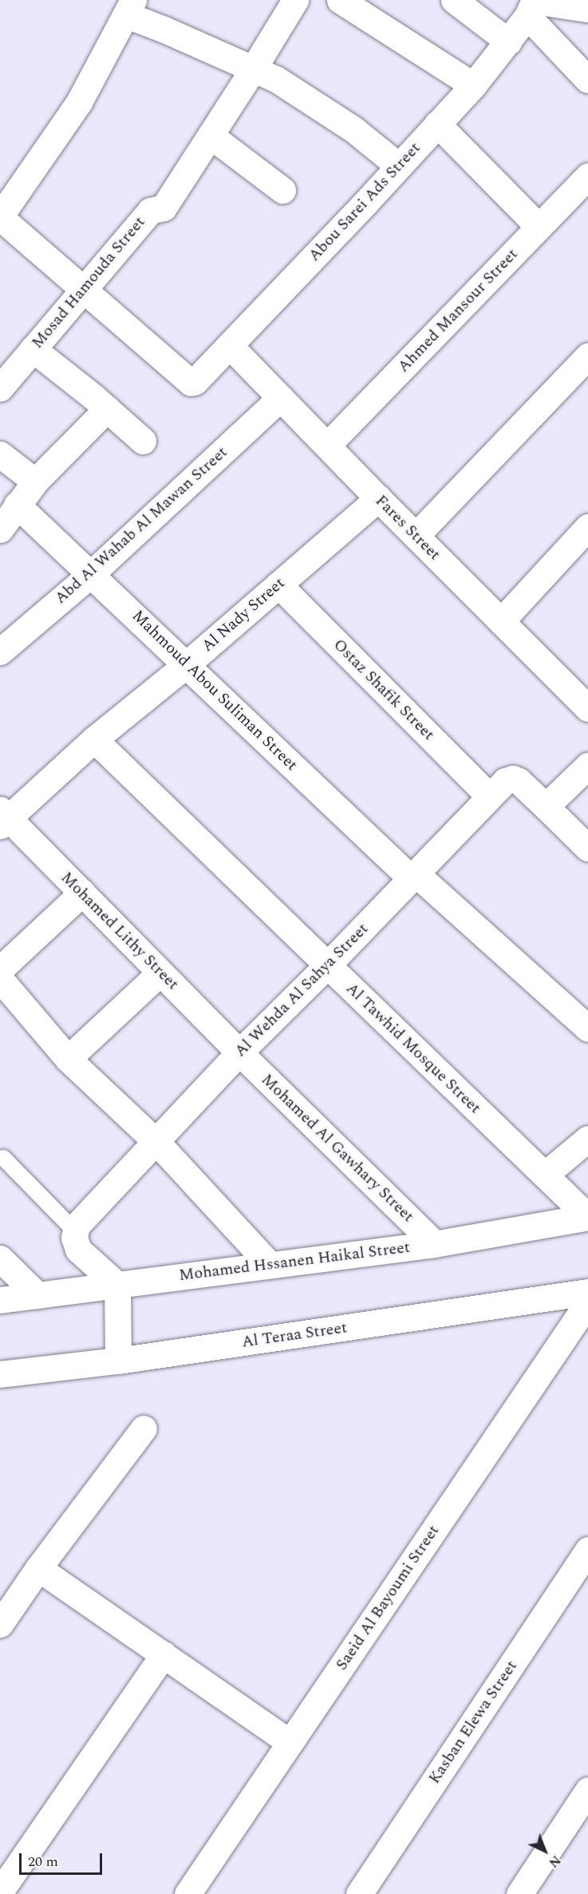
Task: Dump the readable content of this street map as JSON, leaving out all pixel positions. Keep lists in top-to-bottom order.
{
  "streets": {
    "street": [
      "Abou Sarei Ads Street",
      "Mosad Hamouda Street",
      "Ahmed Mansour Street",
      "Abd Al Wahab Al Mawan Street",
      "Fares Street",
      "Al Nady Street",
      "Ostaz Shafik Street",
      "Mahmoud Abou Suliman Street",
      "Mohamed Lithy Street",
      "Al Wehda Al Sahya Street",
      "Al Tawhid Mosque Street",
      "Mohamed Al Gawhary Street",
      "Mohamed Hssanen Haikal Street",
      "Al Teraa Street",
      "Saeid Al Bayoumi Street",
      "Kasban Elewa Street"
    ]
  },
  "crossings": [
    ["Abou Sarei Ads Street", "Mosad Hamouda Street"],
    ["Abou Sarei Ads Street", "Fares Street"],
    ["Ahmed Mansour Street", "Fares Street"],
    ["Abd Al Wahab Al Mawan Street", "Fares Street"],
    ["Abd Al Wahab Al Mawan Street", "Mahmoud Abou Suliman Street"],
    ["Fares Street", "Al Nady Street"],
    ["Al Nady Street", "Ostaz Shafik Street"],
    ["Al Nady Street", "Mahmoud Abou Suliman Street"],
    ["Al Nady Street", "Mohamed Lithy Street"],
    ["Al Nady Street", "Al Tawhid Mosque Street"],
    ["Ostaz Shafik Street", "Al Wehda Al Sahya Street"],
    ["Mahmoud Abou Suliman Street", "Al Wehda Al Sahya Street"],
    ["Mohamed Lithy Street", "Al Wehda Al Sahya Street"],
    ["Mohamed Lithy Street", "Mohamed Al Gawhary Street"],
    ["Al Wehda Al Sahya Street", "Al Tawhid Mosque Street"],
    ["Al Wehda Al Sahya Street", "Mohamed Al Gawhary Street"],
    ["Al Tawhid Mosque Street", "Mohamed Hssanen Haikal Street"],
    ["Mohamed Al Gawhary Street", "Mohamed Hssanen Haikal Street"]
  ],
  "scale_bar": "20 m",
  "north": "bottom right"
}
